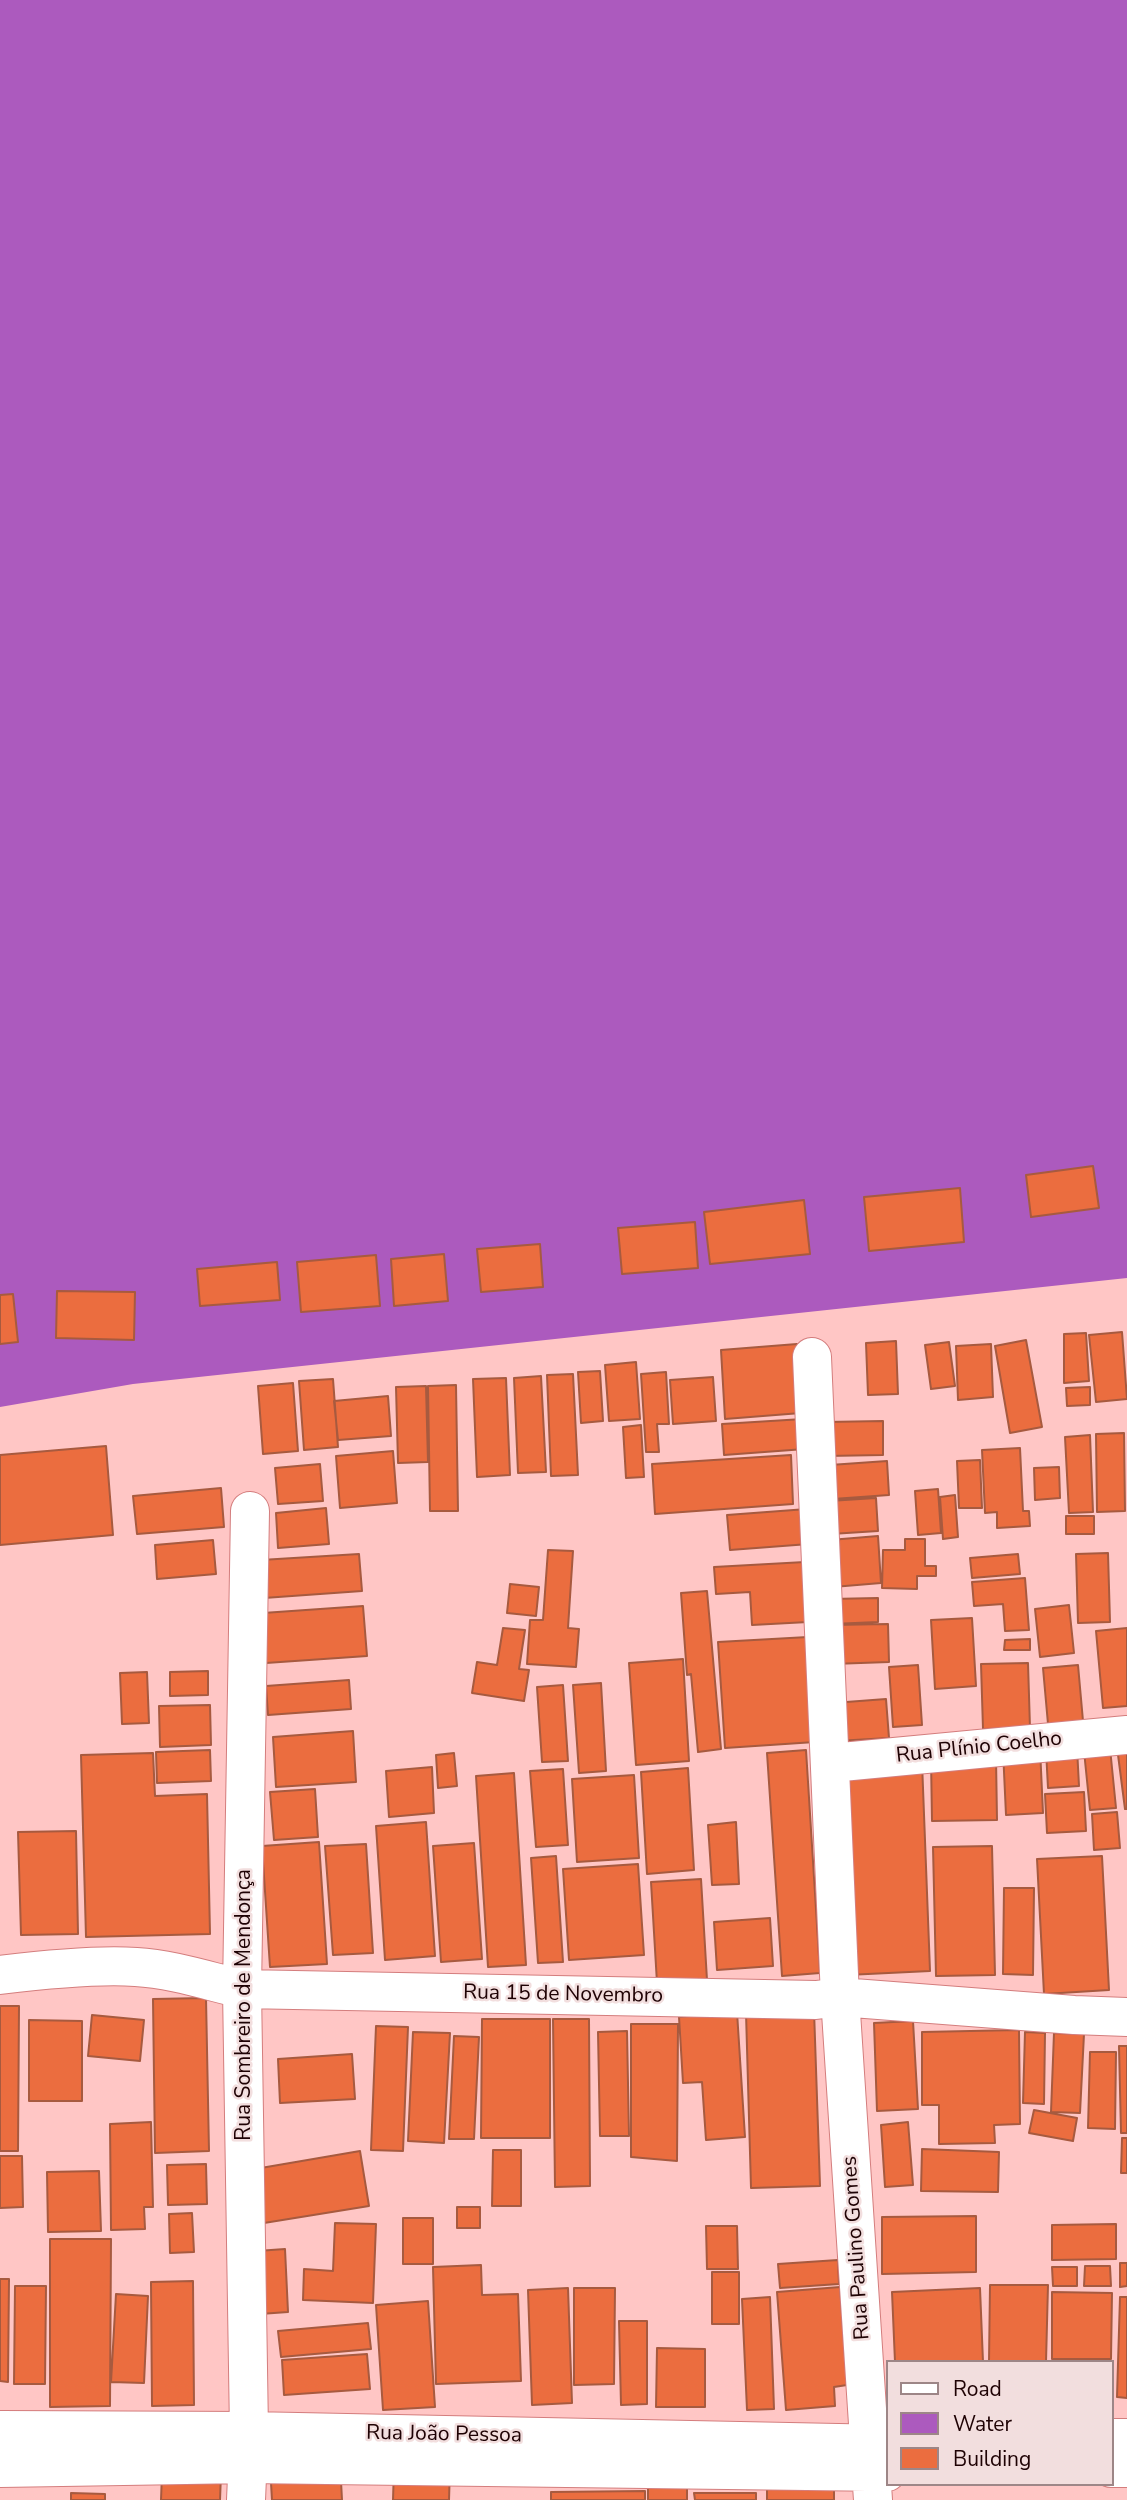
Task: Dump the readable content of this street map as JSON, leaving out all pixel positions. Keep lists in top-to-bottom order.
{
  "streets": {
    "street": [
      "Rua Plínio Coelho",
      "Rua 15 de Novembro",
      "Rua Sombreiro de Mendonça",
      "Rua Paulino Gomes",
      "Rua João Pessoa"
    ]
  },
  "crossings": [
    ["Rua Plínio Coelho", "Rua Paulino Gomes"],
    ["Rua 15 de Novembro", "Rua Sombreiro de Mendonça"],
    ["Rua 15 de Novembro", "Rua Paulino Gomes"],
    ["Rua Sombreiro de Mendonça", "Rua João Pessoa"],
    ["Rua Paulino Gomes", "Rua João Pessoa"]
  ],
  "legend": ["Road", "Water", "Building"]
}
